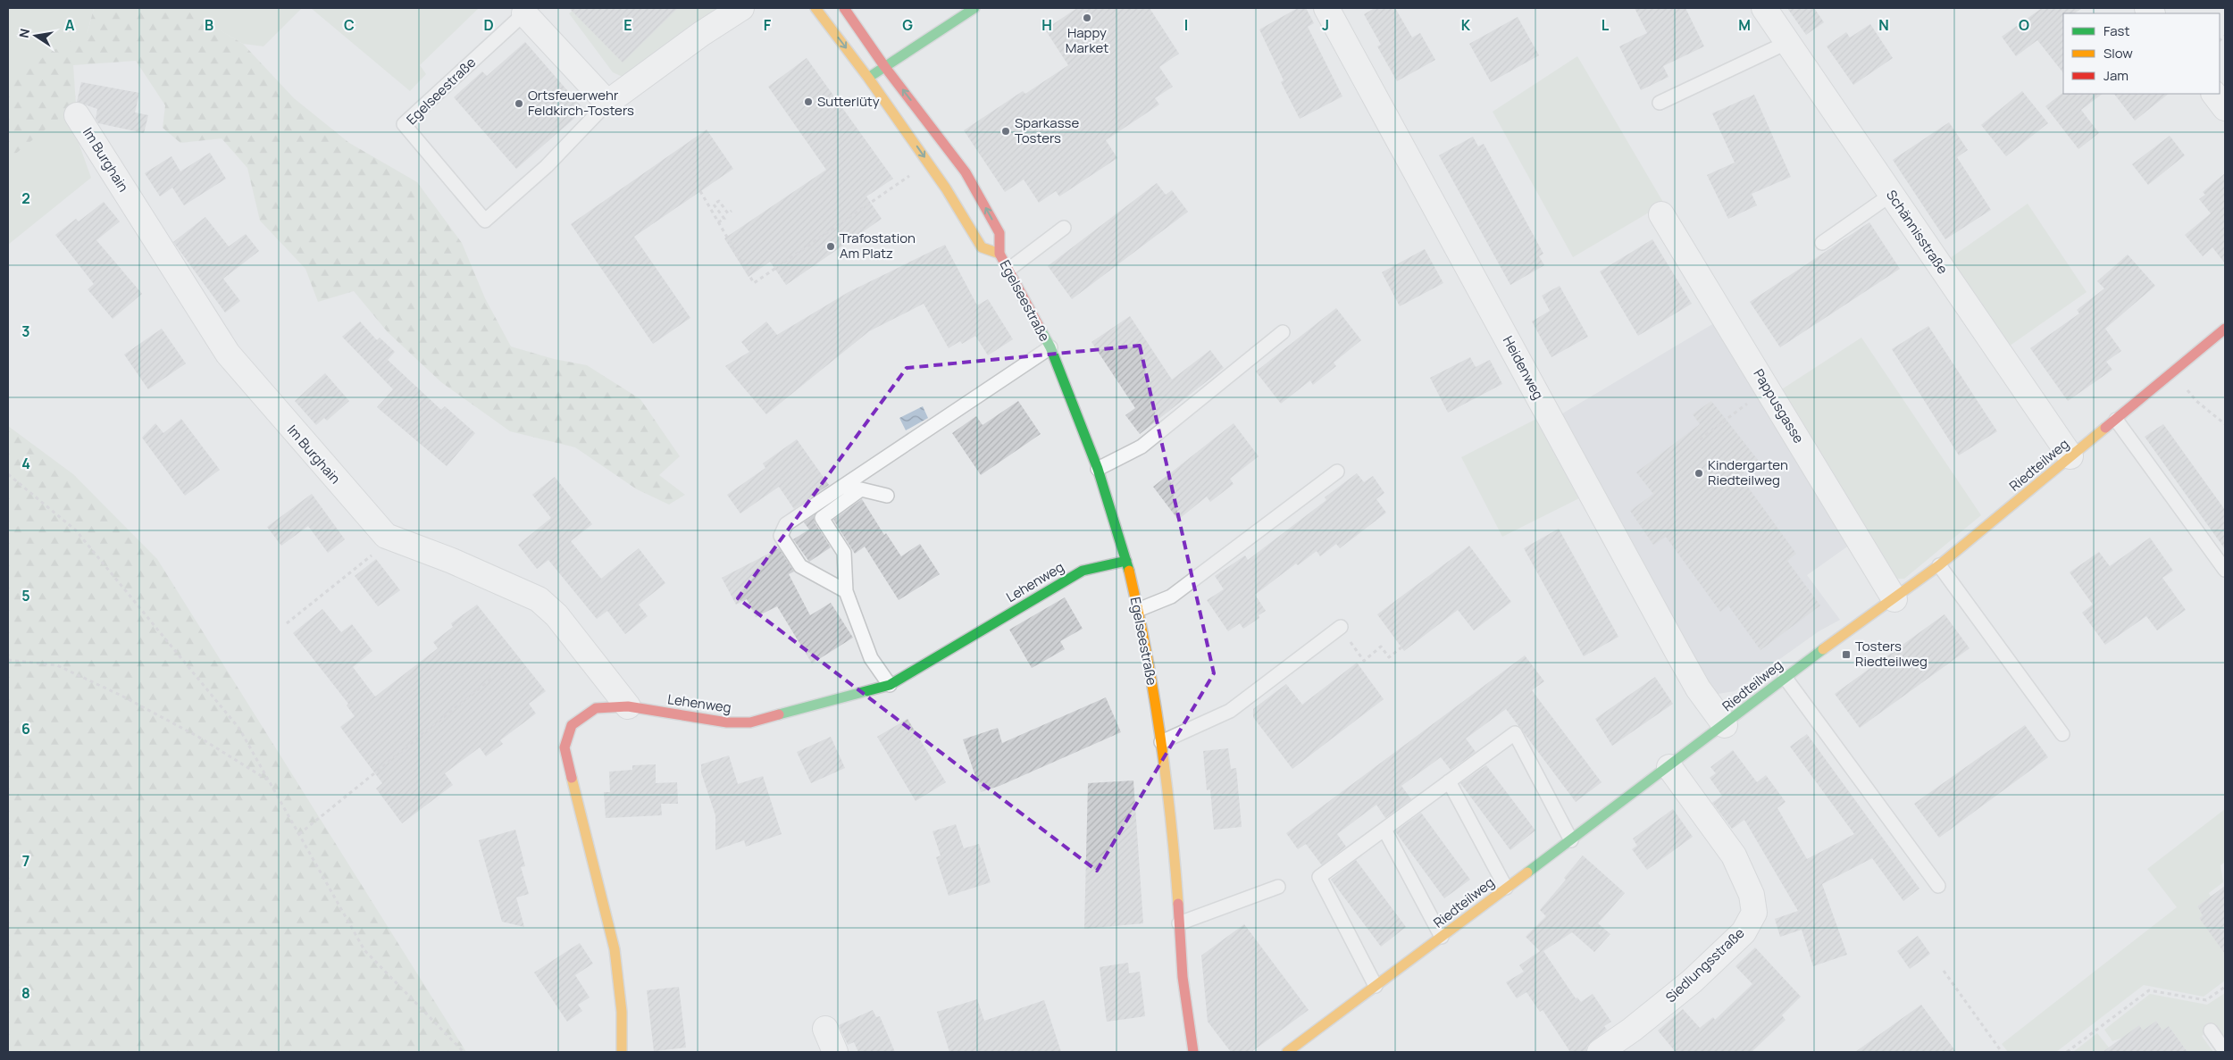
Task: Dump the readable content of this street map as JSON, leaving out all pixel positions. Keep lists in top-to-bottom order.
{
  "streets": {
    "street": [
      "Egelseestraße",
      "Im Burghain",
      "Schännisstraße",
      "Heidenweg",
      "Pappusgasse",
      "Riedteilweg",
      "Lehenweg",
      "Siedlungsstraße"
    ]
  },
  "crossings": [
    ["Egelseestraße", "Lehenweg"],
    ["Im Burghain", "Lehenweg"],
    ["Schännisstraße", "Riedteilweg"],
    ["Heidenweg", "Riedteilweg"],
    ["Pappusgasse", "Riedteilweg"],
    ["Riedteilweg", "Siedlungsstraße"]
  ],
  "places": {
    "other": [
      "Happy Market",
      "Sutterlüty",
      "Ortsfeuerwehr Feldkirch-Tosters",
      "Sparkasse Tosters",
      "Trafostation Am Platz",
      "Kindergarten Riedteilweg"
    ],
    "transit": ["Tosters Riedteilweg"]
  },
  "legend": ["Fast", "Slow", "Jam"],
  "north": "left",
  "grid": {
    "columns": [
      "A",
      "B",
      "C",
      "D",
      "E",
      "F",
      "G",
      "H",
      "I",
      "J",
      "K",
      "L",
      "M",
      "N",
      "O"
    ],
    "rows": [
      "2",
      "3",
      "4",
      "5",
      "6",
      "7",
      "8"
    ]
  }
}
